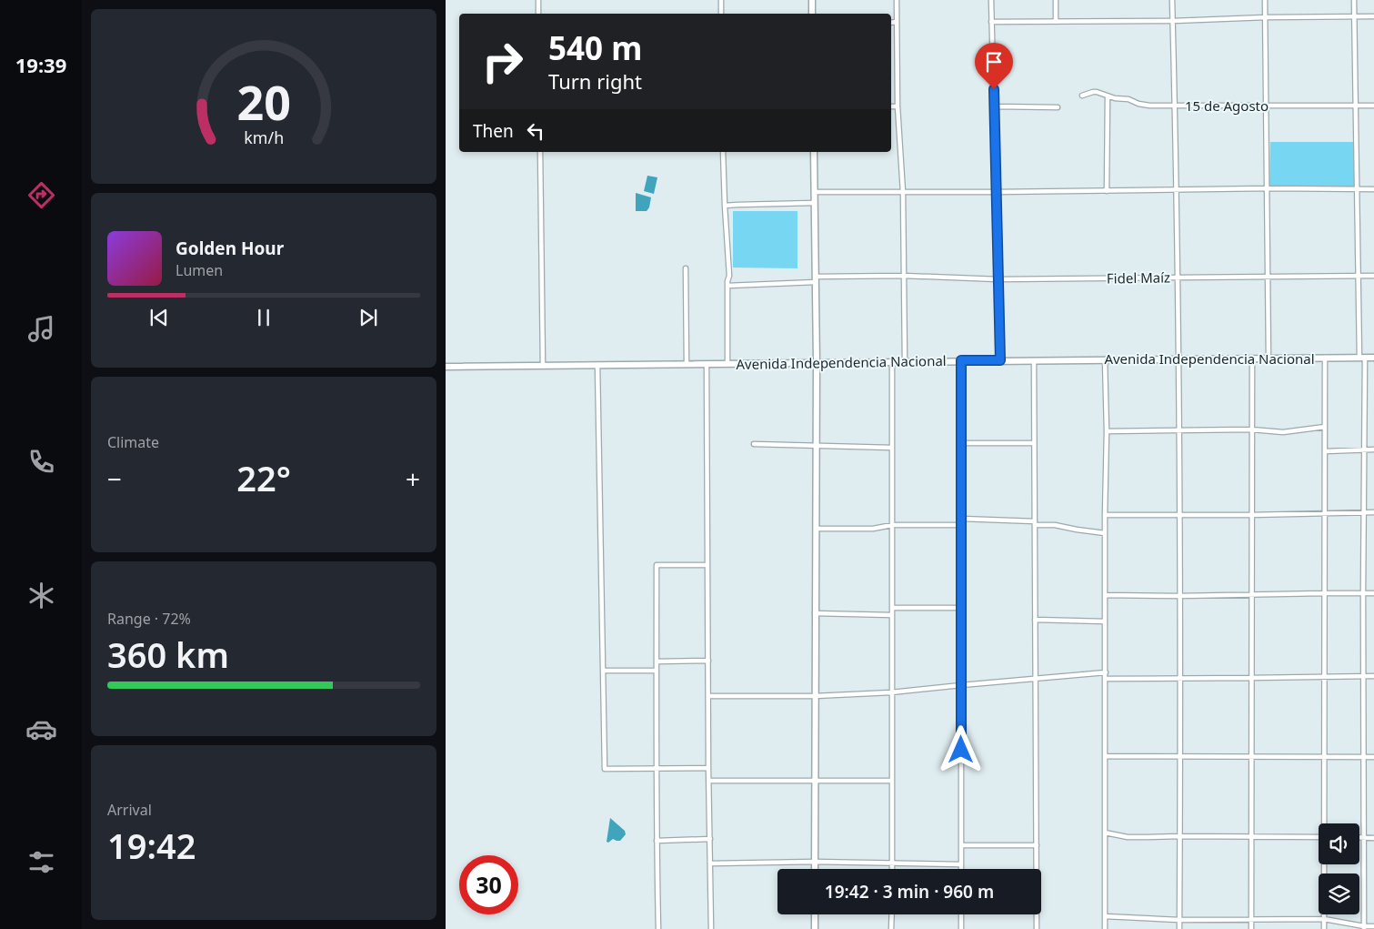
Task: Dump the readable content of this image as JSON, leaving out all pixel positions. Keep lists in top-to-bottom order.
{
  "streets": {
    "main road": ["Avenida Independencia Nacional"],
    "street": ["15 de Agosto", "Fidel Maíz"]
  },
  "page": {
    "tabs": "19:39",
    "turn": ["540 m", "Turn right"],
    "then": "Then",
    "song": ["Golden Hour", "Lumen"],
    "tile": [
      "Climate",
      ["Range · 72%", "360 km"],
      ["Arrival", "19:42"]
    ],
    "heat": ["−", "22°", "+"],
    "limit": "30",
    "trip": "19:42 · 3 min · 960 m",
    "gauge": ["20", "km/h"]
  }
}
